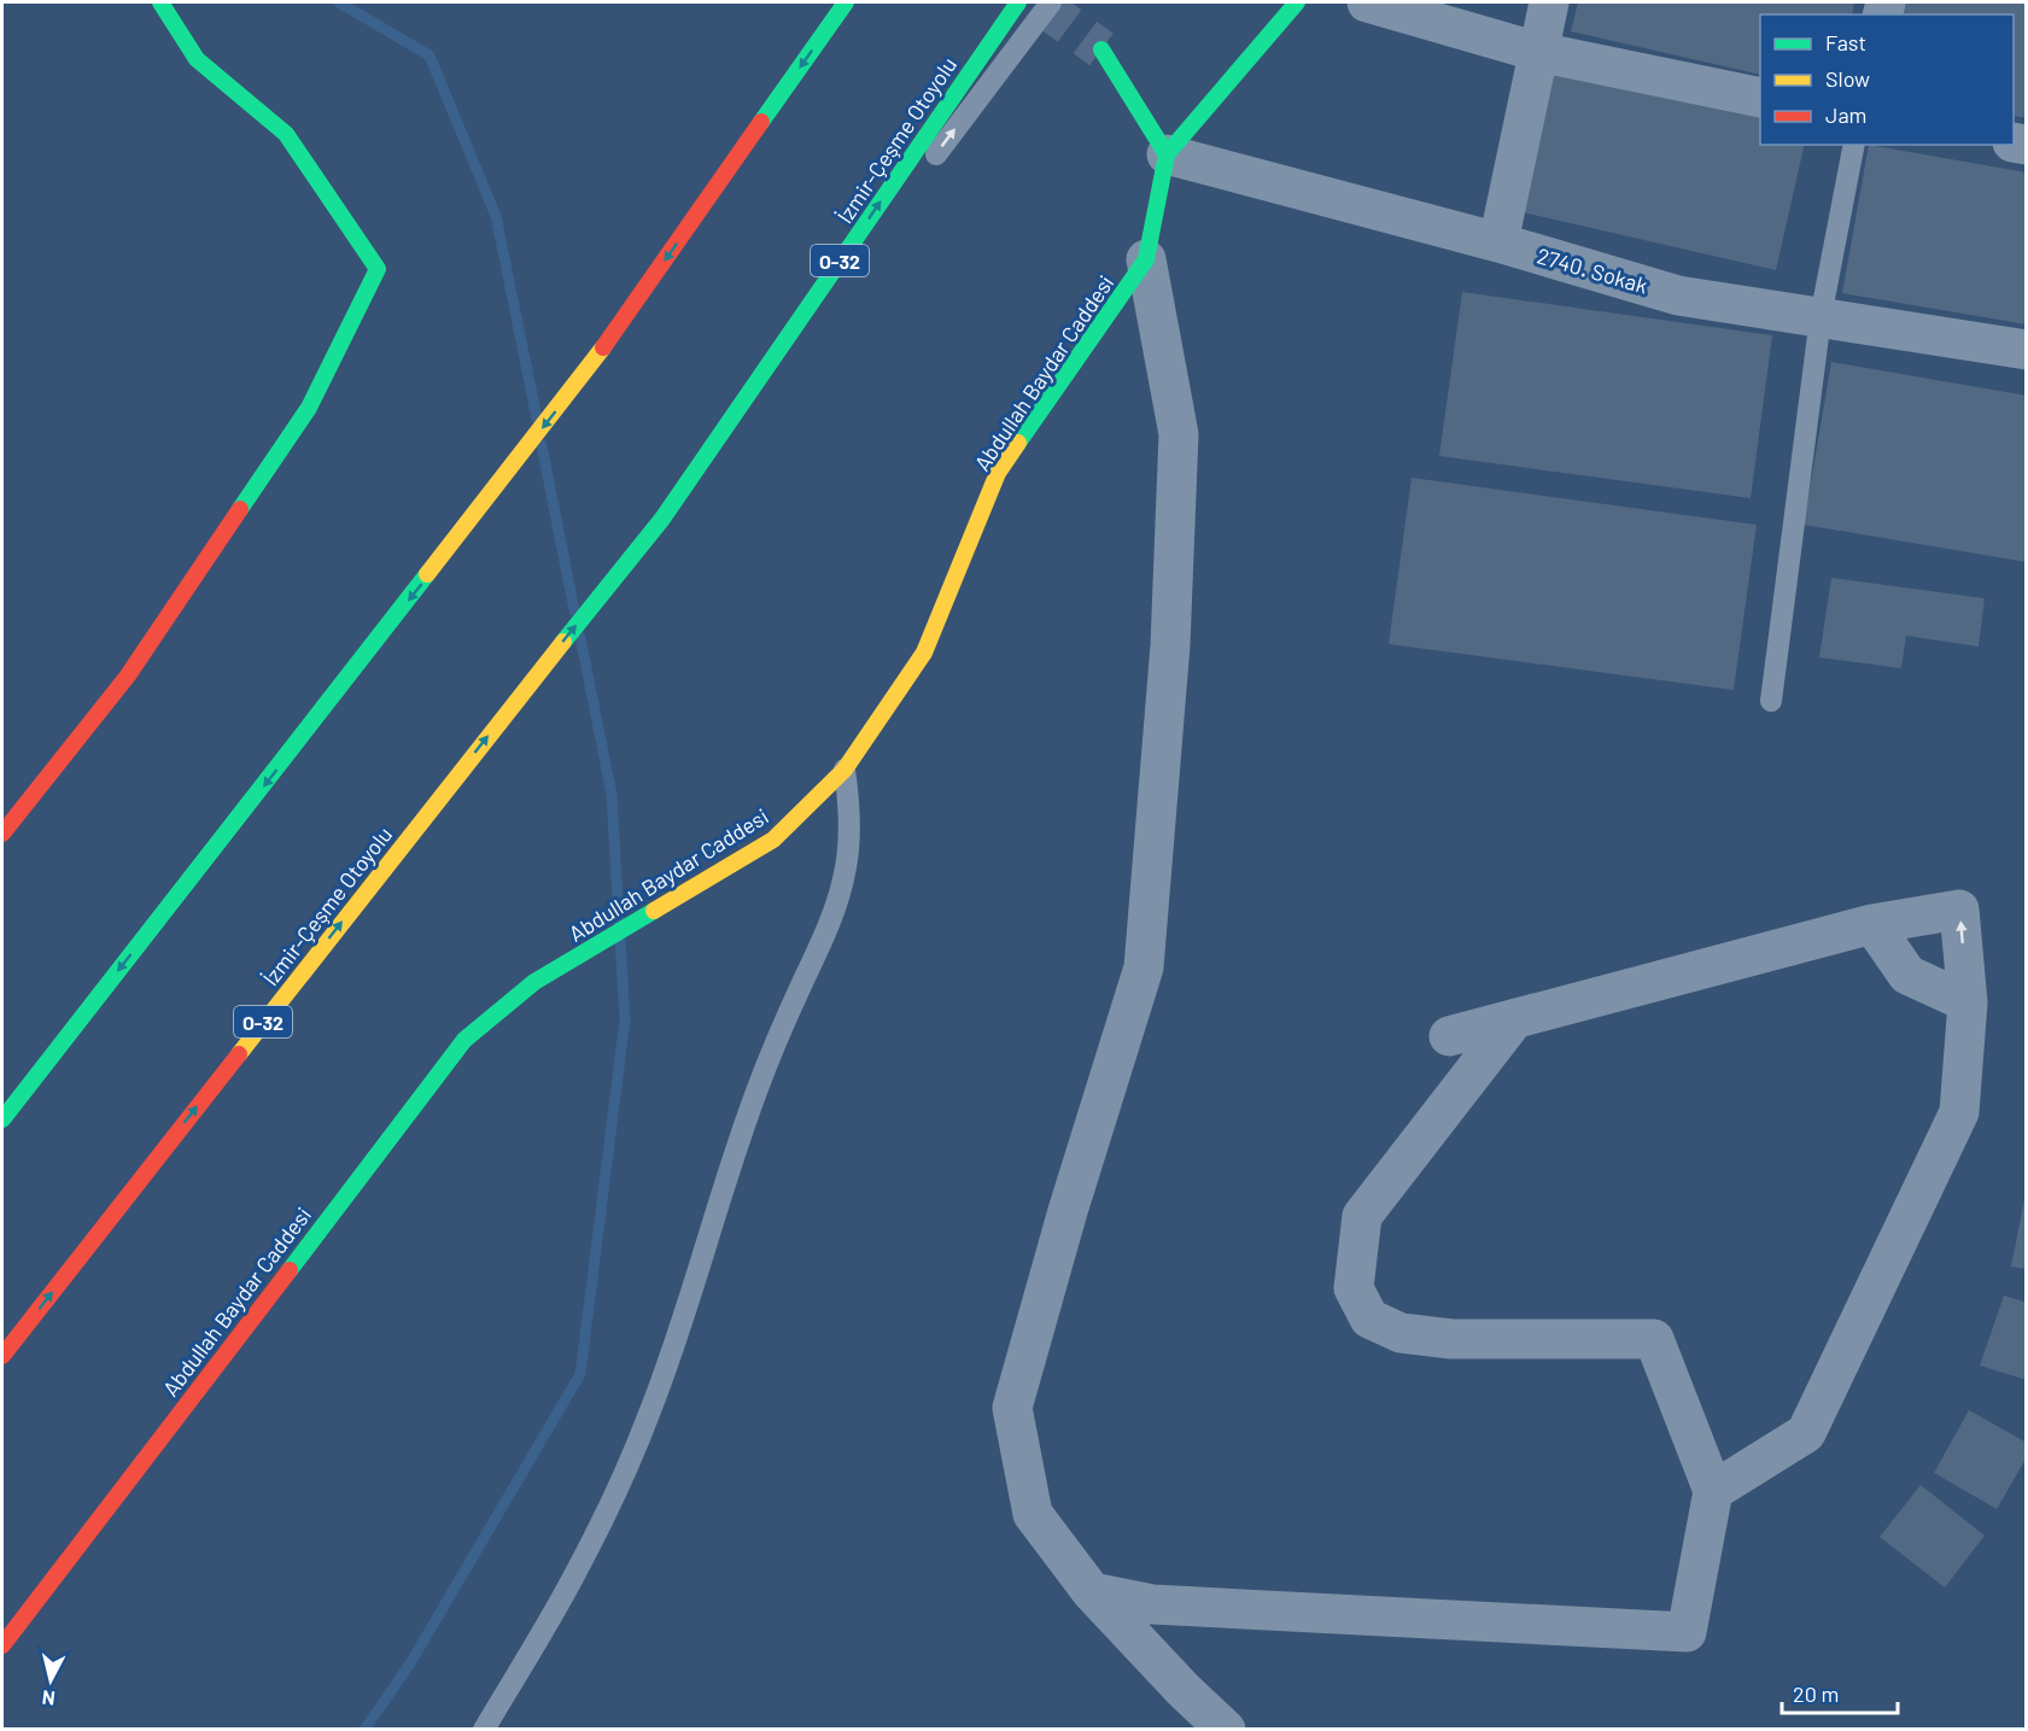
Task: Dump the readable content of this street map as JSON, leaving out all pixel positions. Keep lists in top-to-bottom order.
{
  "streets": {
    "main road": ["İzmir-Çeşme Otoyolu", "O-32", "Abdullah Baydar Caddesi"],
    "street": ["2740. Sokak"]
  },
  "crossings": [
    ["2740. Sokak", "Abdullah Baydar Caddesi"]
  ],
  "legend": ["Fast", "Slow", "Jam"],
  "scale_bar": "20 m",
  "north": "bottom"
}
